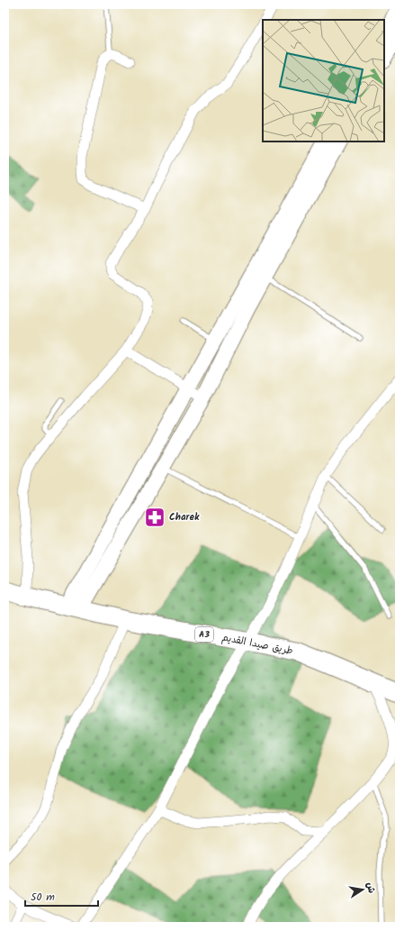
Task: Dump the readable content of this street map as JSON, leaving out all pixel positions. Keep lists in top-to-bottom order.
{
  "streets": {
    "highway": ["A3", "طريق صيدا القديم"]
  },
  "places": {
    "pharmacy": ["Charek"]
  },
  "scale_bar": "50 m",
  "north": "right"
}
